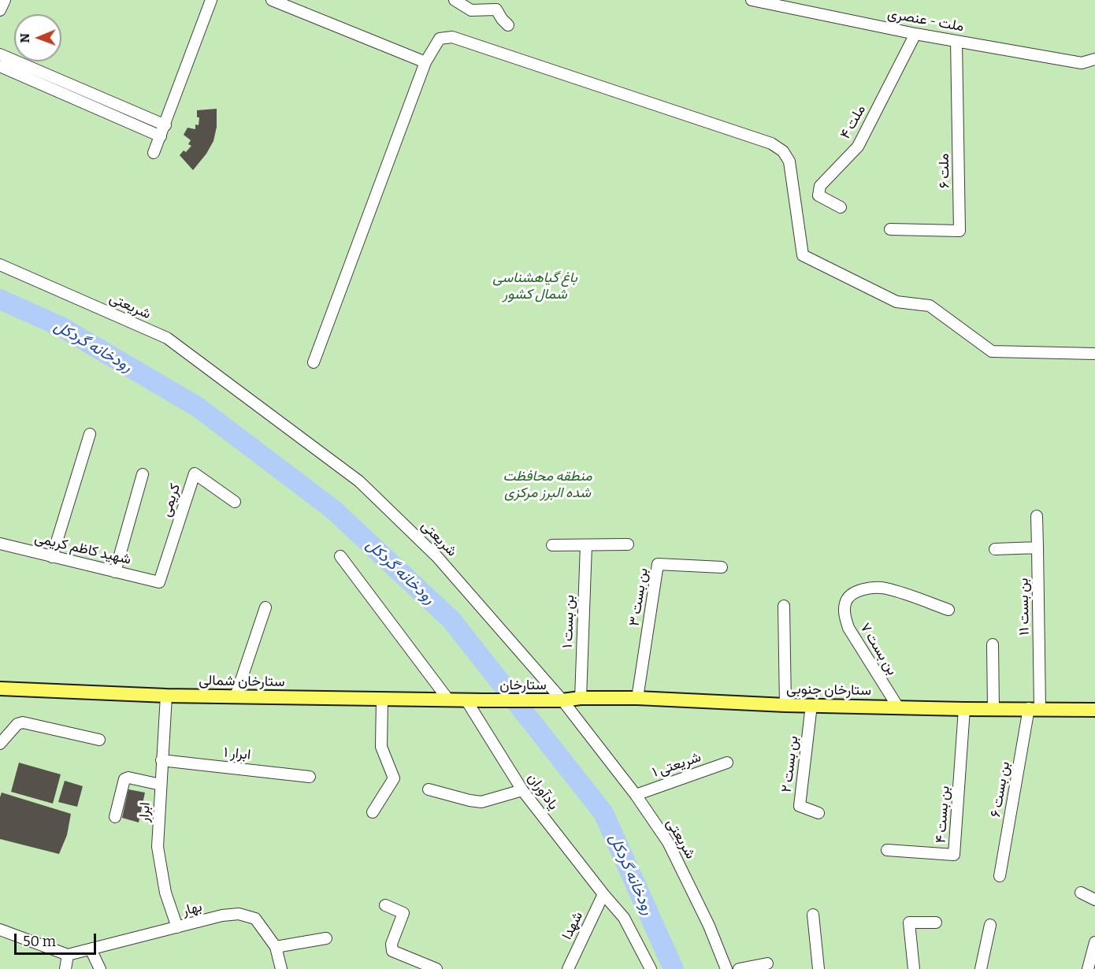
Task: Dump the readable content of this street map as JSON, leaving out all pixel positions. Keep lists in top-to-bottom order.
{
  "streets": {
    "main road": ["ستارخان شمالی", "ستارخان", "ستارخان جنوبی"],
    "street": [
      "ملت - عنصری",
      "ملت ۴",
      "ملت ۶",
      "شریعتی",
      "کریمی",
      "شهید کاظم کریمی",
      "بن بست ۳",
      "بن بست ۱۱",
      "بن بست ۱",
      "بن بست ۷",
      "ابرار ۱",
      "بن بست ۲",
      "شریعتی ۱",
      "بن بست ۶",
      "یادآوران",
      "ابرار",
      "بن بست ۴",
      "بهار",
      "شهدا"
    ]
  },
  "crossings": [
    ["ملت - عنصری", "ملت ۴"],
    ["ملت - عنصری", "ملت ۶"],
    ["شریعتی", "ستارخان"],
    ["شریعتی", "ستارخان جنوبی"],
    ["شریعتی", "شریعتی ۱"],
    ["کریمی", "شهید کاظم کریمی"],
    ["بن بست ۳", "ستارخان جنوبی"],
    ["بن بست ۱۱", "ستارخان جنوبی"],
    ["بن بست ۱۱", "بن بست ۶"],
    ["بن بست ۱", "ستارخان جنوبی"],
    ["بن بست ۷", "ستارخان جنوبی"],
    ["ستارخان شمالی", "ستارخان"],
    ["ستارخان شمالی", "یادآوران"],
    ["ستارخان شمالی", "ابرار"],
    ["ستارخان", "ستارخان جنوبی"],
    ["ستارخان جنوبی", "بن بست ۲"],
    ["ستارخان جنوبی", "بن بست ۶"],
    ["ستارخان جنوبی", "بن بست ۴"],
    ["ابرار ۱", "ابرار"],
    ["یادآوران", "شهدا"],
    ["ابرار", "بهار"]
  ],
  "water": ["رودخانه گردکل"],
  "parks": ["باغ گیاهشناسی شمال کشور", "منطقه محافظت شده البرز مرکزی"],
  "scale_bar": "50 m",
  "north": "left"
}
